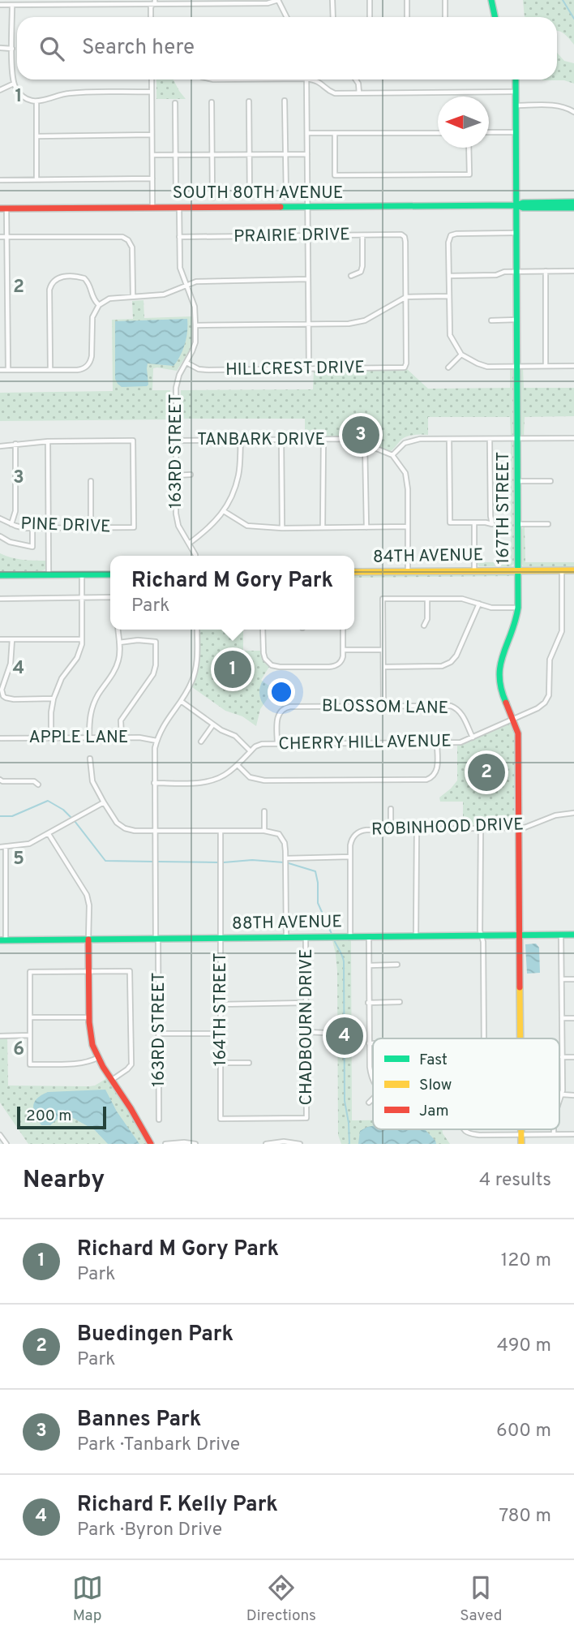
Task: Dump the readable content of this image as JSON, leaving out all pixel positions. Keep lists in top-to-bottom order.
{
  "streets": {
    "street": [
      "SOUTH 80TH AVENUE",
      "PRAIRIE DRIVE",
      "HILLCREST DRIVE",
      "TANBARK DRIVE",
      "163RD STREET",
      "167TH STREET",
      "PINE DRIVE",
      "84TH AVENUE",
      "BLOSSOM LANE",
      "APPLE LANE",
      "CHERRY HILL AVENUE",
      "ROBINHOOD DRIVE",
      "88TH AVENUE",
      "164TH STREET",
      "CHADBOURN DRIVE"
    ]
  },
  "crossings": [
    ["SOUTH 80TH AVENUE", "163RD STREET"],
    ["SOUTH 80TH AVENUE", "167TH STREET"],
    ["PRAIRIE DRIVE", "HILLCREST DRIVE"],
    ["PRAIRIE DRIVE", "163RD STREET"],
    ["HILLCREST DRIVE", "163RD STREET"],
    ["TANBARK DRIVE", "163RD STREET"],
    ["163RD STREET", "APPLE LANE"],
    ["163RD STREET", "88TH AVENUE"],
    ["167TH STREET", "84TH AVENUE"],
    ["167TH STREET", "CHERRY HILL AVENUE"],
    ["167TH STREET", "ROBINHOOD DRIVE"],
    ["167TH STREET", "88TH AVENUE"],
    ["84TH AVENUE", "CHERRY HILL AVENUE"],
    ["BLOSSOM LANE", "CHERRY HILL AVENUE"],
    ["ROBINHOOD DRIVE", "88TH AVENUE"],
    ["88TH AVENUE", "164TH STREET"],
    ["88TH AVENUE", "CHADBOURN DRIVE"],
    ["164TH STREET", "CHADBOURN DRIVE"]
  ],
  "legend": ["Fast", "Slow", "Jam"],
  "scale_bar": "200 m",
  "north": "left",
  "page": {
    "search": "Search here",
    "pins": [
      "3",
      "1",
      "2",
      "4"
    ],
    "popup": ["Richard M Gory Park", "Park"],
    "scale": "200 m",
    "heading": ["Nearby", "4 results"],
    "list": [
      {
        "mark": "1",
        "name": "Richard M Gory Park",
        "note": "Park",
        "value": "120 m"
      },
      {
        "mark": "2",
        "name": "Buedingen Park",
        "note": "Park",
        "value": "490 m"
      },
      {
        "mark": "3",
        "name": "Bannes Park",
        "note": "Park · Tanbark Drive",
        "value": "600 m"
      },
      {
        "mark": "4",
        "name": "Richard F. Kelly Park",
        "note": "Park · Byron Drive",
        "value": "780 m"
      }
    ],
    "nav": ["Map", "Directions", "Saved"]
  },
  "grid": {
    "rows": [
      "1",
      "2",
      "3",
      "4",
      "5",
      "6"
    ]
  }
}
